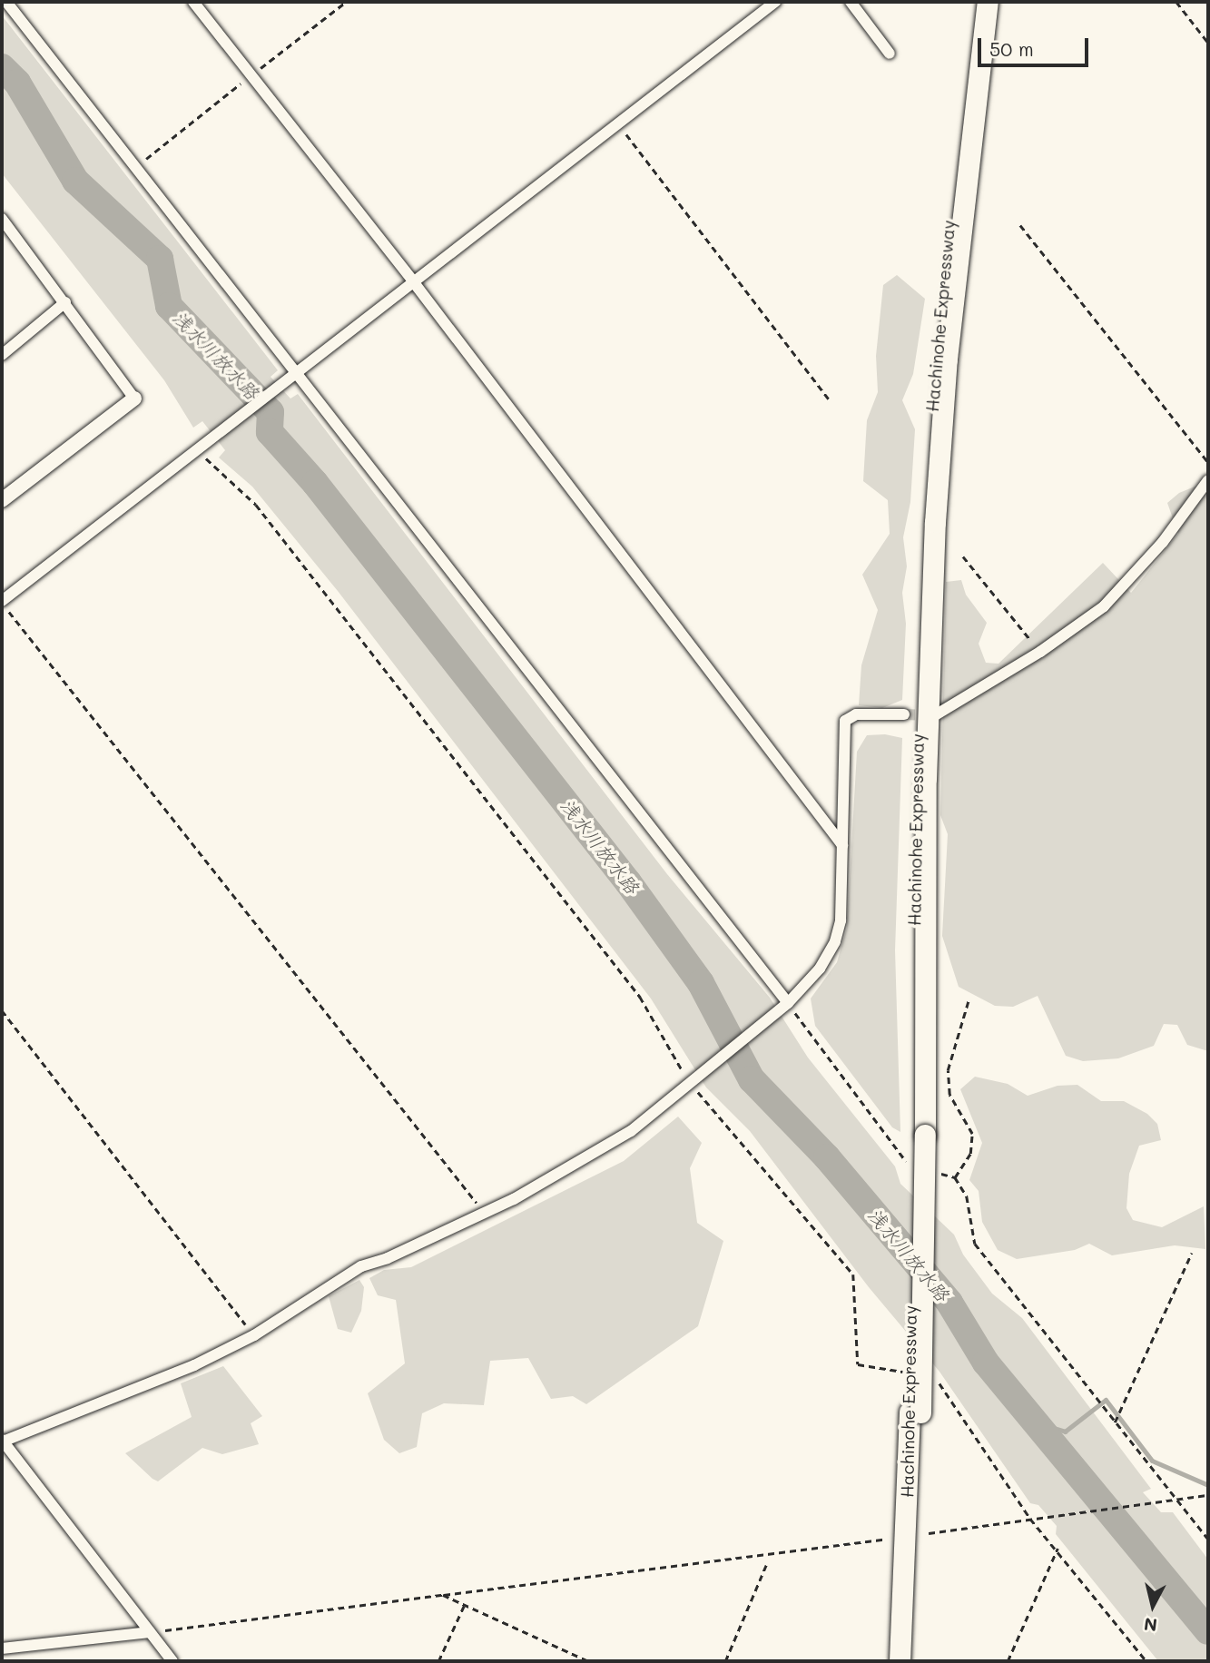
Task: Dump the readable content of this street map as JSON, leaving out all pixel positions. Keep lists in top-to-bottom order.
{
  "streets": {
    "highway": ["Hachinohe Expressway"]
  },
  "water": ["浅水川放水路"],
  "scale_bar": "50 m",
  "north": "bottom"
}
